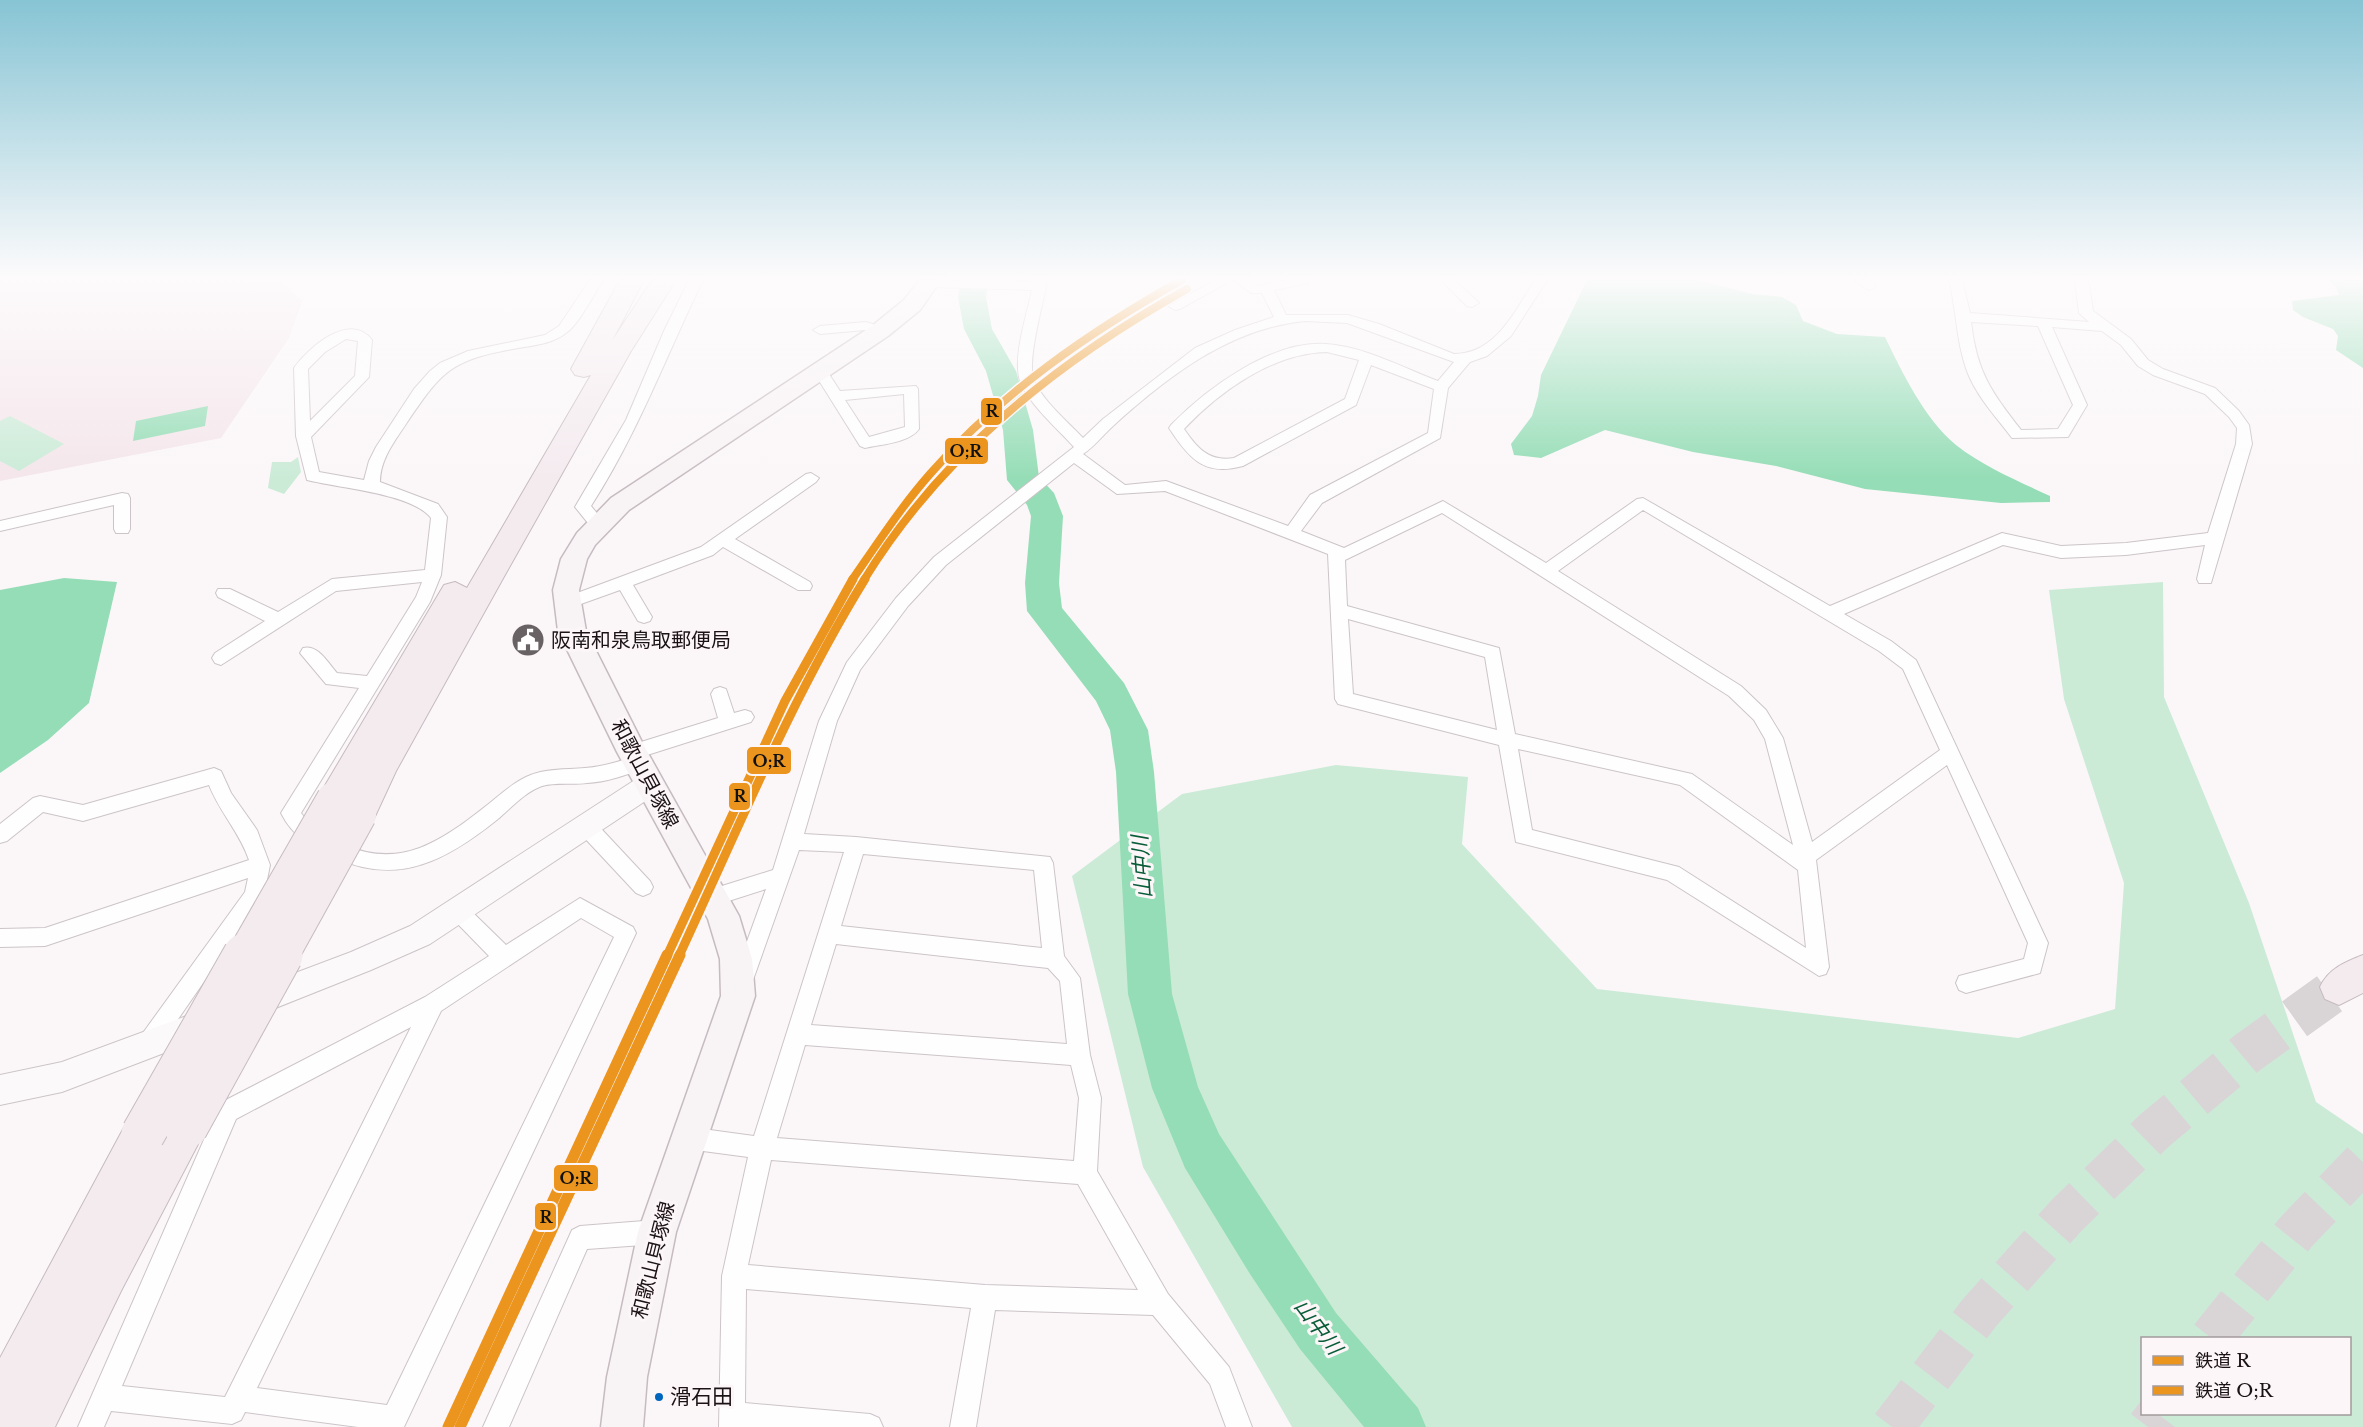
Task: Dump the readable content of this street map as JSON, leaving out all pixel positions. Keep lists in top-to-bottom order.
{
  "streets": {
    "main road": ["和歌山貝塚線"]
  },
  "water": ["山中川"],
  "places": {
    "public building": ["阪南和泉鳥取郵便局"],
    "other": ["滑石田"]
  },
  "lines": ["rail line R", "rail line O;R"],
  "legend": ["鉄道 R", "鉄道 O;R"]
}
